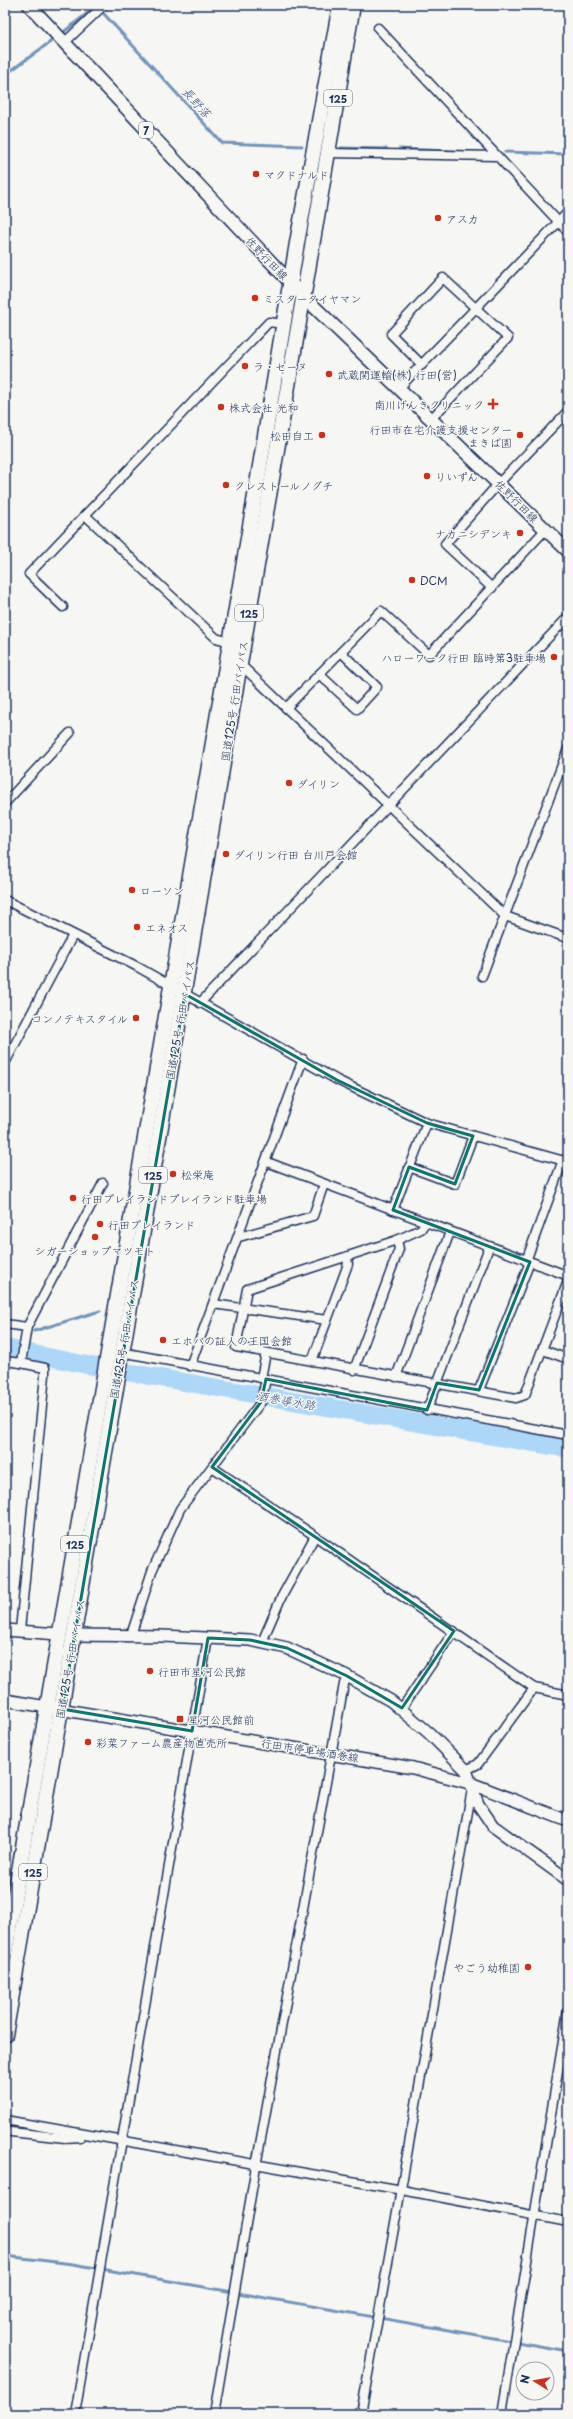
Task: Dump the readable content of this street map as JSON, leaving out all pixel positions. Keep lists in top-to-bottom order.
{
  "streets": {
    "highway": ["125", "国道125号 行田バイパス"],
    "main road": ["7", "佐野行田線"],
    "street": ["行田市停車場酒巻線"]
  },
  "crossings": [
    ["佐野行田線", "国道125号 行田バイパス"],
    ["国道125号 行田バイパス", "行田市停車場酒巻線"]
  ],
  "water": ["長野落", "酒巻導水路"],
  "places": {
    "other": [
      "マクドナルド",
      "アスカ",
      "ミスタータイヤマン",
      "ラ・セーヌ",
      "武蔵関運輸(株) 行田(営)",
      "株式会社 光和",
      "松田自工",
      "行田市在宅介護支援センター まきば園",
      "りいずん",
      "クレストールノグチ",
      "ナカニシデンキ",
      "DCM",
      "ハローワーク行田 臨時第3駐車場",
      "ダイリン",
      "ダイリン行田 白川戸会館",
      "ローソン",
      "エネオス",
      "コンノテキスタイル",
      "松栄庵",
      "行田プレイランドプレイランド駐車場",
      "行田プレイランド",
      "シガーショップマツモト",
      "エホバの証人の王国会館",
      "行田市星河公民館",
      "彩菜ファーム農産物直売所",
      "やごう幼稚園"
    ],
    "health": ["南川げんきクリニック"],
    "transit": ["星河公民館前"]
  },
  "north": "left"
}
